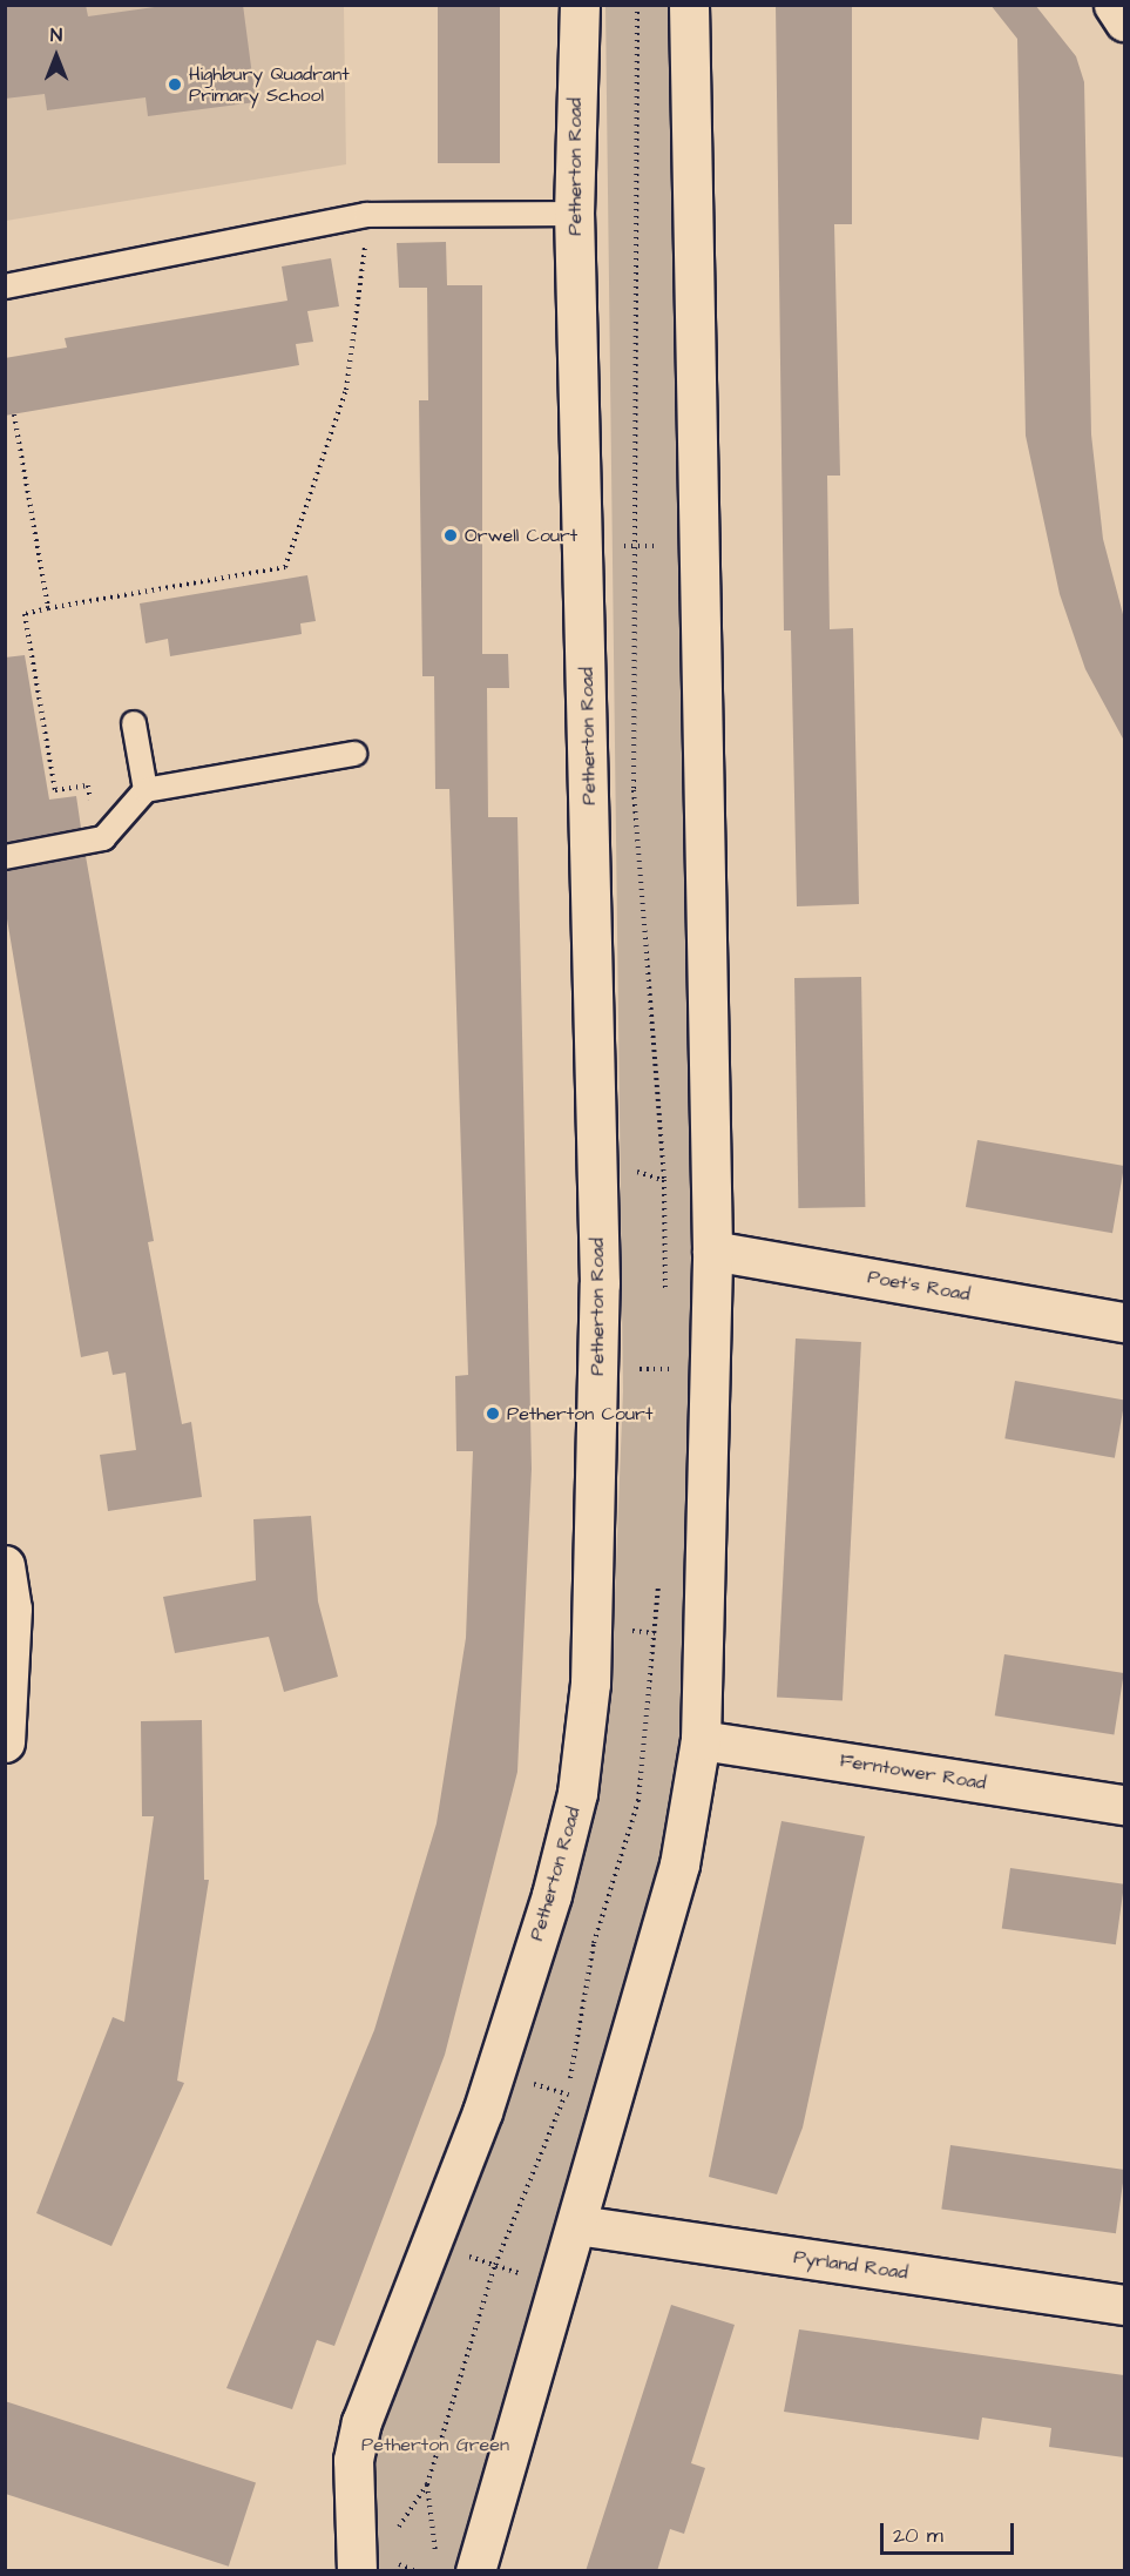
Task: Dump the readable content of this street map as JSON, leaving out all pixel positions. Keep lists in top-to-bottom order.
{
  "streets": {
    "street": [
      "Petherton Road",
      "Poet's Road",
      "Ferntower Road",
      "Pyrland Road"
    ]
  },
  "parks": ["Petherton Green"],
  "places": ["Highbury Quadrant Primary School", "Orwell Court", "Petherton Court"],
  "scale_bar": "20 m",
  "north": "top"
}
